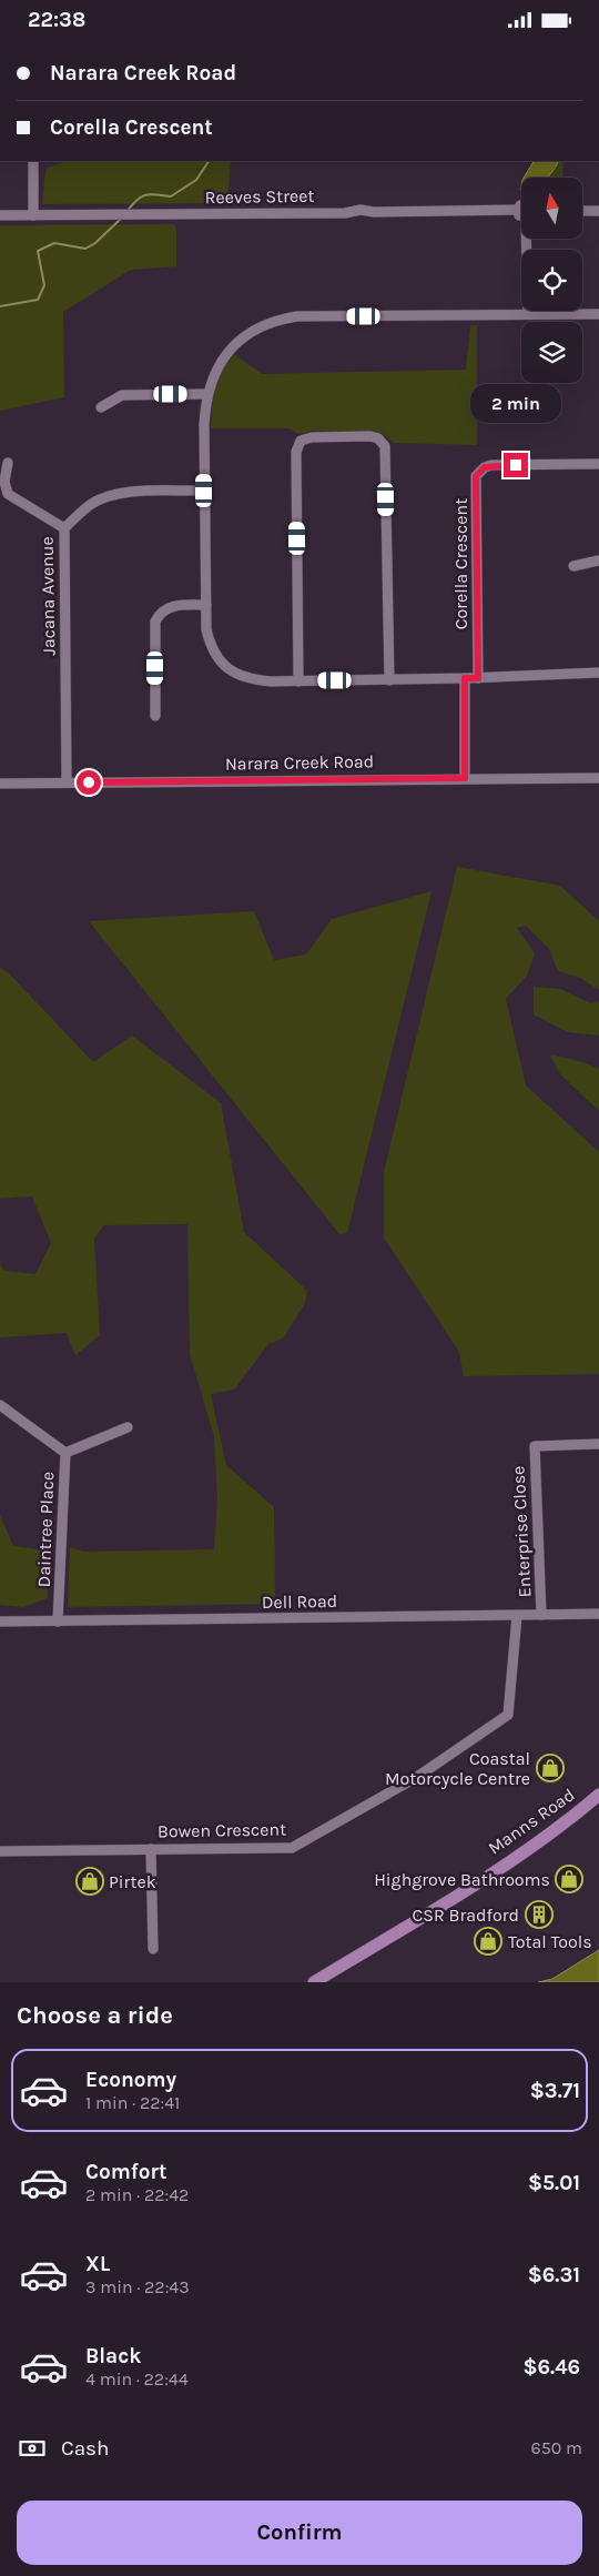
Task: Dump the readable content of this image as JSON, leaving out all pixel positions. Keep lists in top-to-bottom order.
{
  "streets": {
    "main road": ["Manns Road"],
    "street": [
      "Reeves Street",
      "Corella Crescent",
      "Jacana Avenue",
      "Narara Creek Road",
      "Daintree Place",
      "Enterprise Close",
      "Dell Road",
      "Bowen Crescent"
    ]
  },
  "crossings": [
    ["Jacana Avenue", "Narara Creek Road"],
    ["Daintree Place", "Dell Road"],
    ["Enterprise Close", "Dell Road"],
    ["Dell Road", "Bowen Crescent"]
  ],
  "places": {
    "shop": [
      "Coastal Motorcycle Centre",
      "Highgrove Bathrooms",
      "Pirtek",
      "Total Tools"
    ],
    "building": ["CSR Bradford"]
  },
  "north": "top",
  "page": {
    "status": "22:38",
    "banner": ["Narara Creek Road", "Corella Crescent"],
    "bubble": "2 min",
    "heading": "Choose a ride",
    "list": [
      {
        "name": "Economy",
        "note": "1 min · 22:41",
        "value": "$3.71"
      },
      {
        "name": "Comfort",
        "note": "2 min · 22:42",
        "value": "$5.01"
      },
      {
        "name": "XL",
        "note": "3 min · 22:43",
        "value": "$6.31"
      },
      {
        "name": "Black",
        "note": "4 min · 22:44",
        "value": "$6.46"
      }
    ],
    "pay": ["Cash", "650 m"],
    "buttons": "Confirm"
  }
}
